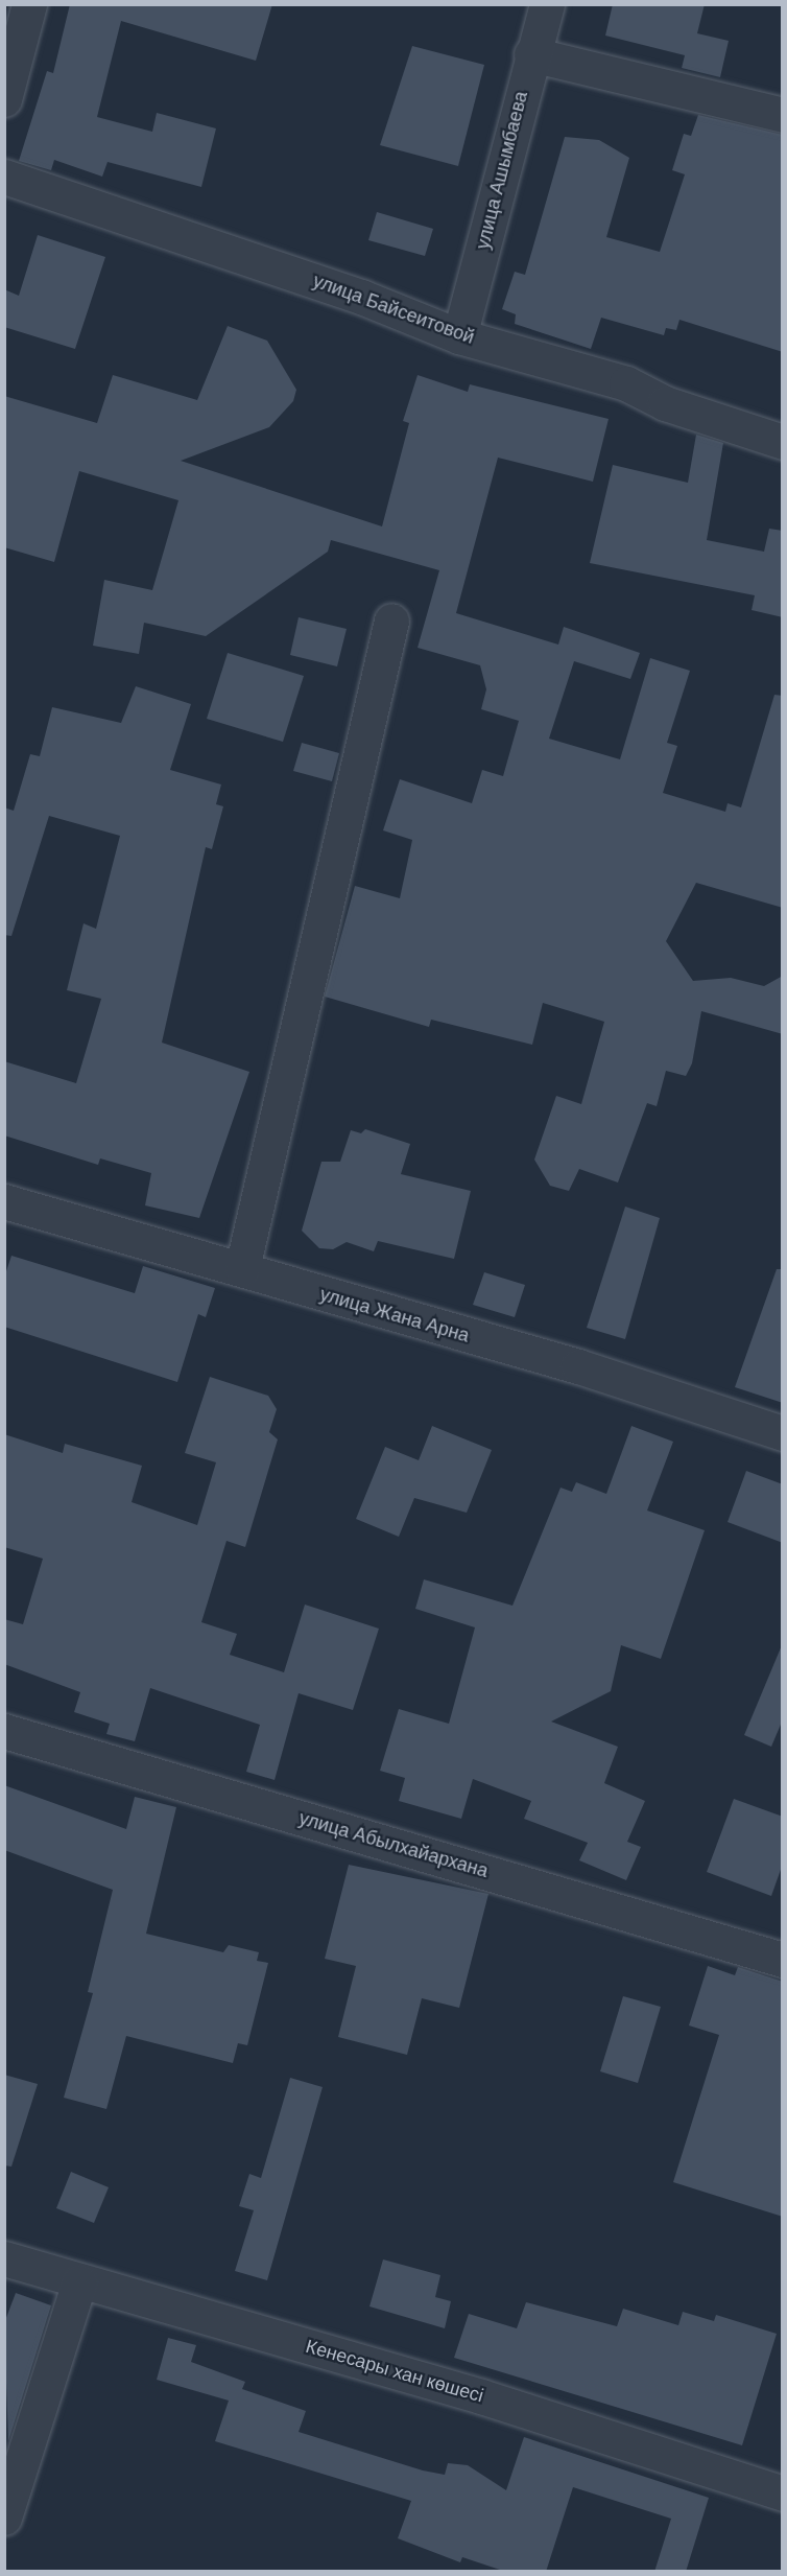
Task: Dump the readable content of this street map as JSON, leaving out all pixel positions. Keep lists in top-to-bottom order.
{
  "streets": {
    "street": [
      "улица Ашымбаева",
      "улица Байсеитовой",
      "улица Жана Арна",
      "улица Абылхайархана",
      "Кенесары хан көшесі"
    ]
  },
  "crossings": [
    ["улица Ашымбаева", "улица Байсеитовой"]
  ]
}
